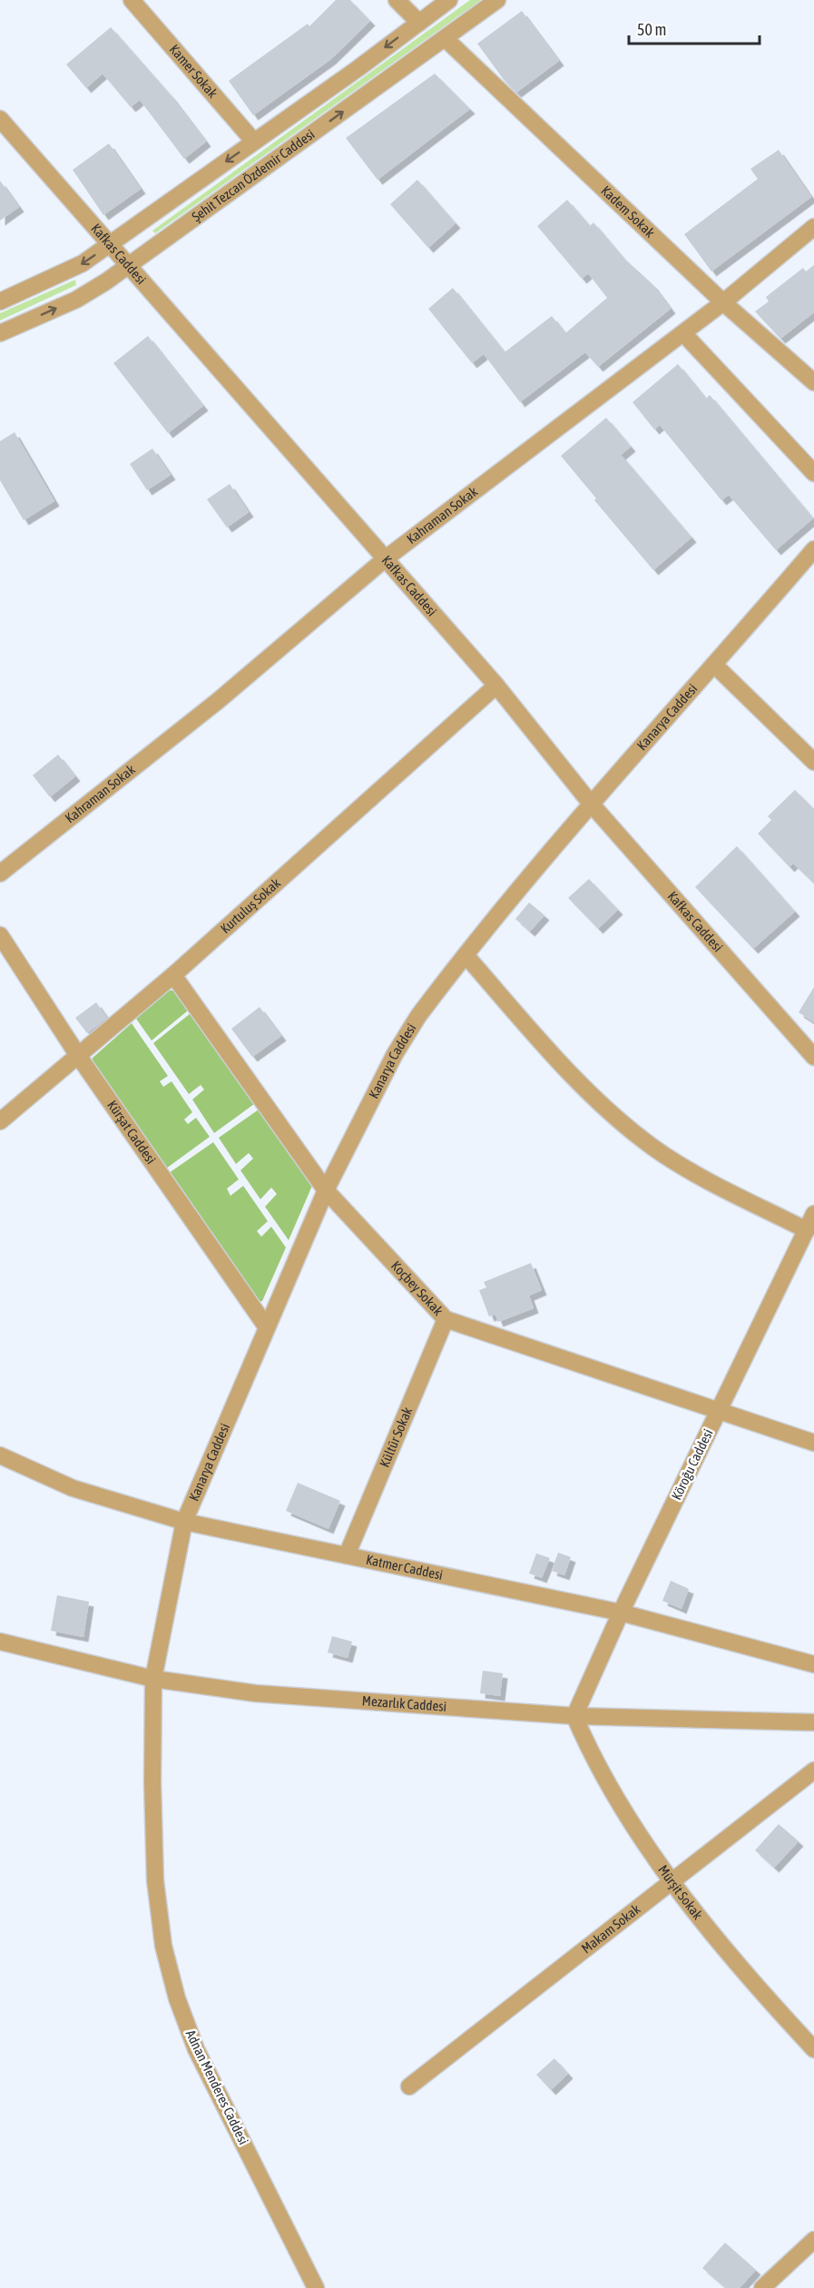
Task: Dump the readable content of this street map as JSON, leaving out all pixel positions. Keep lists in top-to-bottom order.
{
  "streets": {
    "street": [
      "Kamer Sokak",
      "Şehit Tezcan Özdemir Caddesi",
      "Kadem Sokak",
      "Kafkas Caddesi",
      "Kahraman Sokak",
      "Kanarya Caddesi",
      "Kurtuluş Sokak",
      "Kürşat Caddesi",
      "Koçbey Sokak",
      "Kültür Sokak",
      "Köroğu Caddesi",
      "Katmer Caddesi",
      "Mezarlık Caddesi",
      "Mürşit Sokak",
      "Makam Sokak",
      "Adnan Menderes Caddesi"
    ]
  },
  "crossings": [
    ["Kamer Sokak", "Şehit Tezcan Özdemir Caddesi"],
    ["Şehit Tezcan Özdemir Caddesi", "Kadem Sokak"],
    ["Şehit Tezcan Özdemir Caddesi", "Kafkas Caddesi"],
    ["Kadem Sokak", "Kahraman Sokak"],
    ["Kafkas Caddesi", "Kahraman Sokak"],
    ["Kafkas Caddesi", "Kanarya Caddesi"],
    ["Kafkas Caddesi", "Kurtuluş Sokak"],
    ["Kanarya Caddesi", "Kürşat Caddesi"],
    ["Kanarya Caddesi", "Koçbey Sokak"],
    ["Kanarya Caddesi", "Katmer Caddesi"],
    ["Kanarya Caddesi", "Mezarlık Caddesi"],
    ["Kanarya Caddesi", "Adnan Menderes Caddesi"],
    ["Kurtuluş Sokak", "Kürşat Caddesi"],
    ["Kurtuluş Sokak", "Koçbey Sokak"],
    ["Koçbey Sokak", "Kültür Sokak"],
    ["Koçbey Sokak", "Köroğu Caddesi"],
    ["Kültür Sokak", "Katmer Caddesi"],
    ["Köroğu Caddesi", "Katmer Caddesi"],
    ["Köroğu Caddesi", "Mezarlık Caddesi"],
    ["Köroğu Caddesi", "Mürşit Sokak"],
    ["Mezarlık Caddesi", "Mürşit Sokak"],
    ["Mezarlık Caddesi", "Adnan Menderes Caddesi"],
    ["Mürşit Sokak", "Makam Sokak"]
  ],
  "scale_bar": "50 m"
}
